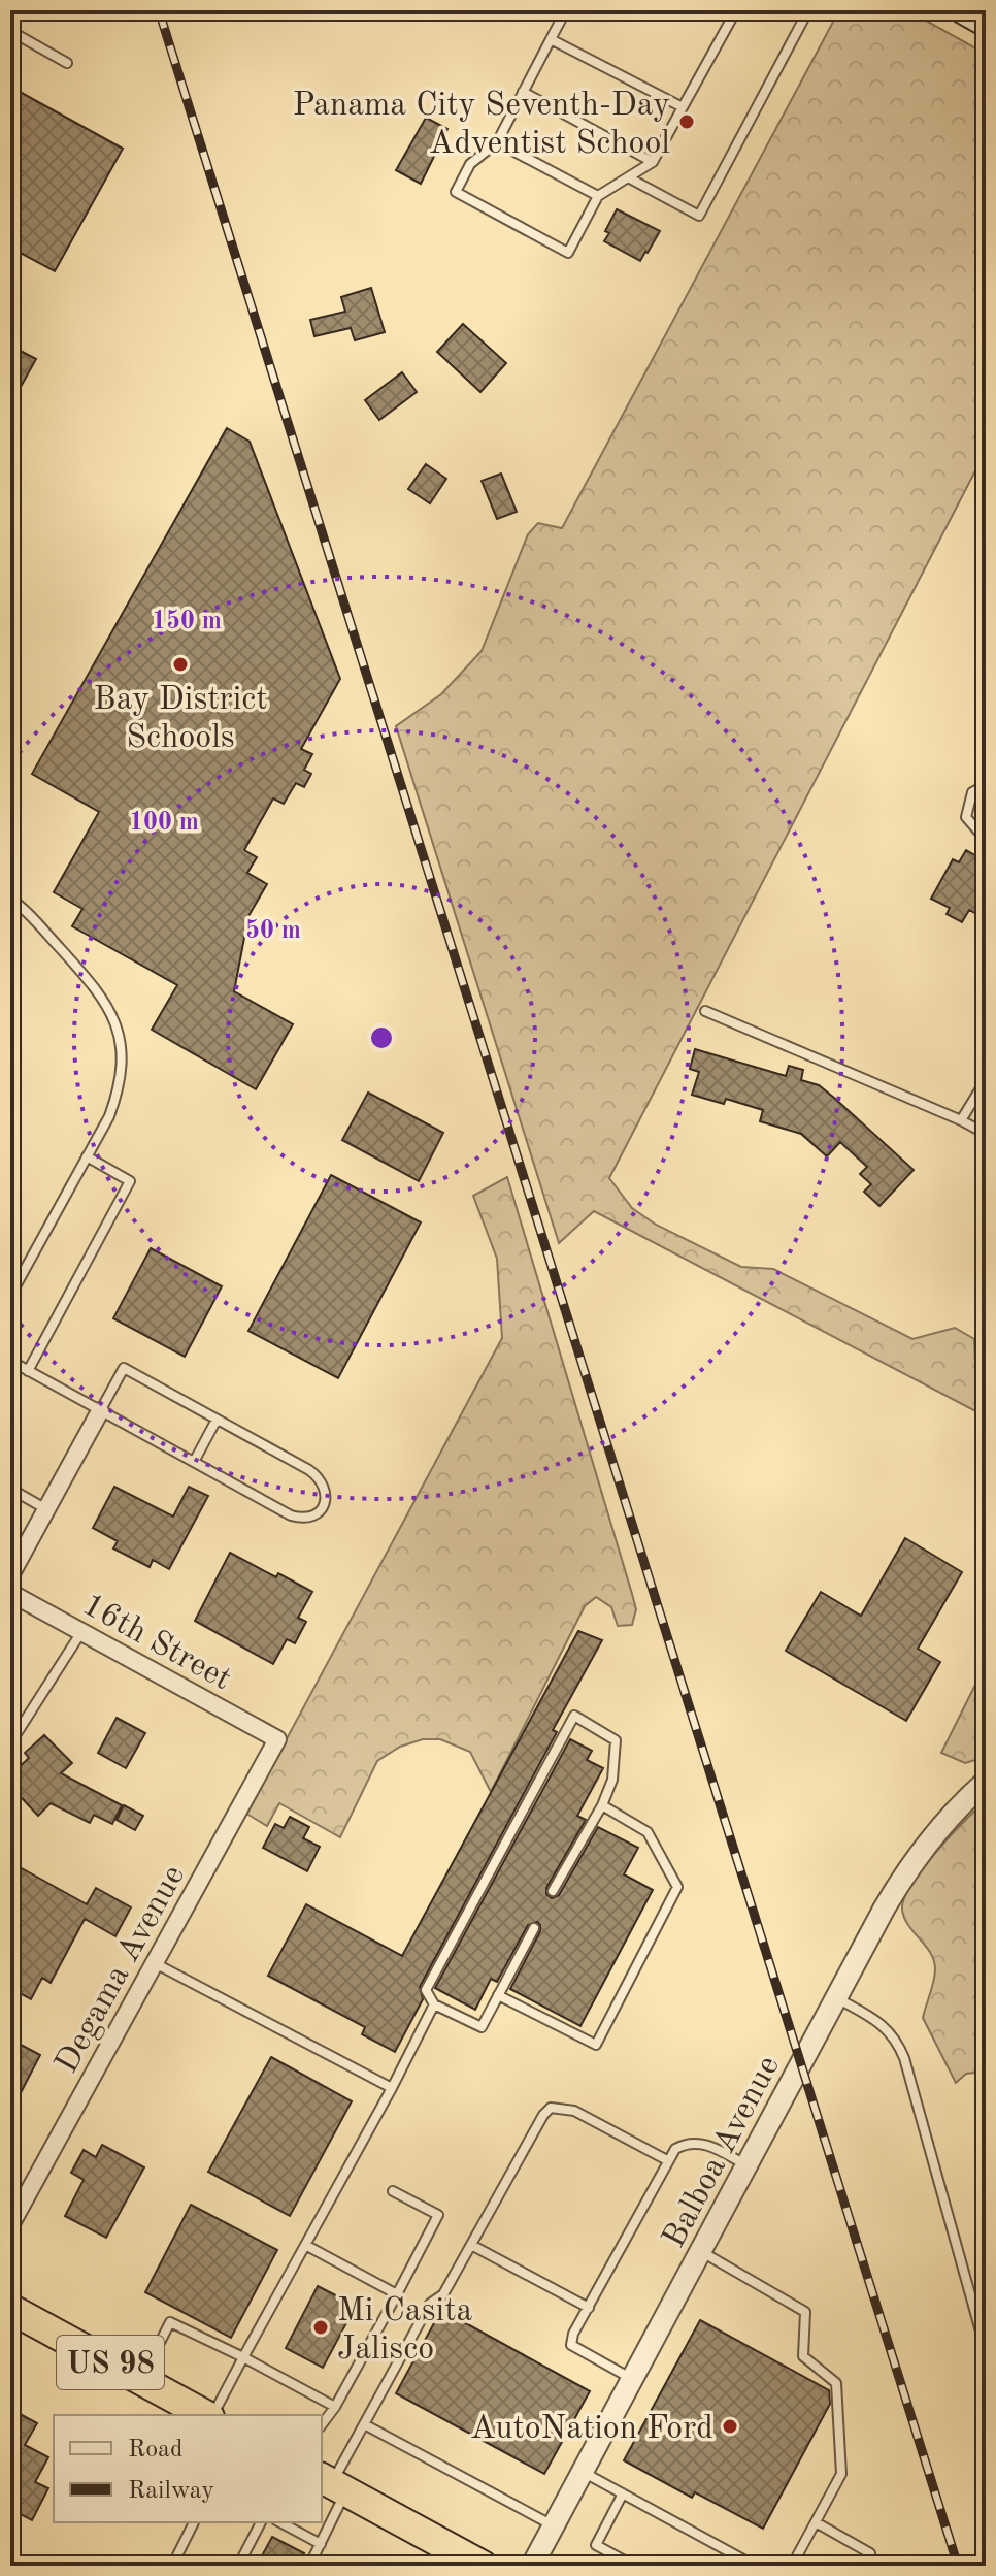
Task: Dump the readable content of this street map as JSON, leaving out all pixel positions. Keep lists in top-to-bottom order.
{
  "streets": {
    "highway": ["US 98"],
    "street": ["16th Street", "Degama Avenue", "Balboa Avenue"]
  },
  "crossings": [
    ["16th Street", "Degama Avenue"]
  ],
  "places": [
    "Panama City Seventh-Day Adventist School",
    "Bay District Schools",
    "Mi Casita Jalisco",
    "AutoNation Ford"
  ],
  "legend": ["Road", "Railway"],
  "rings": ["150 m", "100 m", "50 m"]
}
